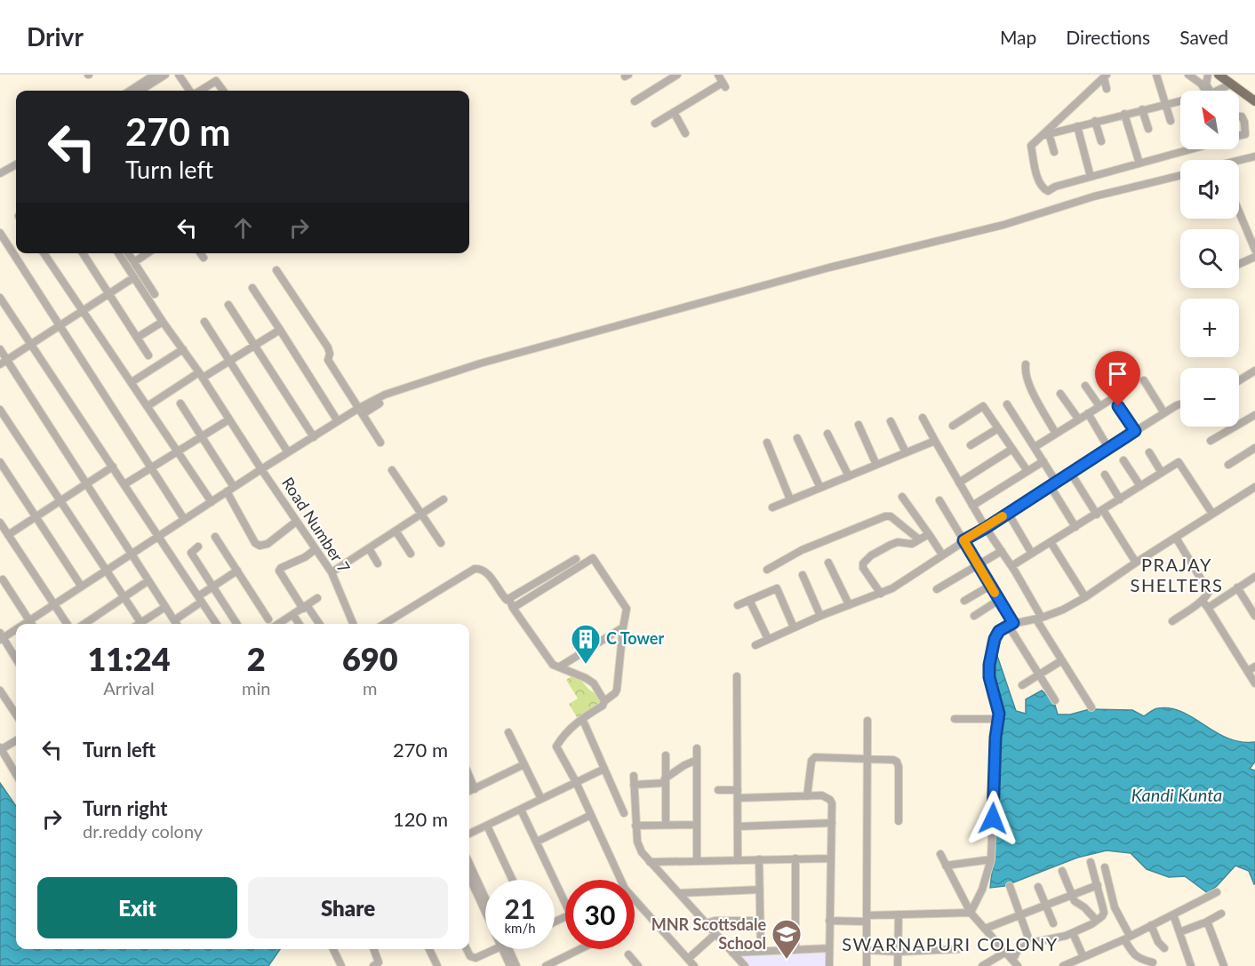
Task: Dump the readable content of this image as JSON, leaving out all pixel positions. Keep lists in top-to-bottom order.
{
  "streets": {
    "street": ["Road Number 7"]
  },
  "districts": ["PRAJAY SHELTERS", "SWARNAPURI COLONY"],
  "water": ["Kandi Kunta"],
  "places": {
    "building": ["C Tower"],
    "school or university": ["MNR Scottsdale School"]
  },
  "north": "top left",
  "page": {
    "header": "Drivr",
    "nav": ["Map", "Directions", "Saved"],
    "map_buttons": ["+", "−"],
    "turn": ["270 m", "Turn left"],
    "eta": [
      "11:24",
      "Arrival",
      "2",
      "min",
      "690",
      "m"
    ],
    "list": [
      {
        "name": "Turn left",
        "value": "270 m"
      },
      {
        "name": "Turn right",
        "note": "dr.reddy colony",
        "value": "120 m"
      }
    ],
    "buttons": ["Exit", "Share"],
    "speed": "21 km/h",
    "limit": "30"
  }
}
